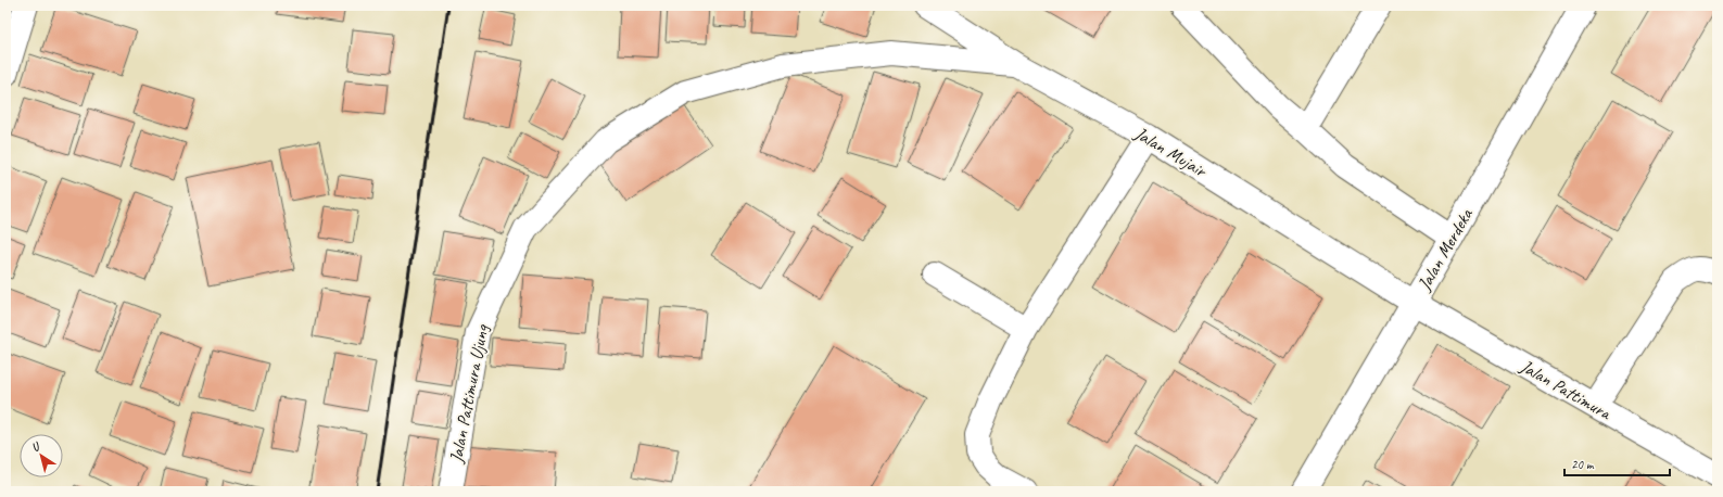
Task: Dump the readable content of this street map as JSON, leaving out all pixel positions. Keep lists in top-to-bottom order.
{
  "streets": {
    "street": [
      "Jalan Mujair",
      "Jalan Merdeka",
      "Jalan Pattimura",
      "Jalan Pattimura Ujung"
    ]
  },
  "crossings": [
    ["Jalan Mujair", "Jalan Merdeka"],
    ["Jalan Mujair", "Jalan Pattimura"],
    ["Jalan Mujair", "Jalan Pattimura Ujung"],
    ["Jalan Merdeka", "Jalan Pattimura"]
  ],
  "scale_bar": "20 m",
  "north": "top left"
}
